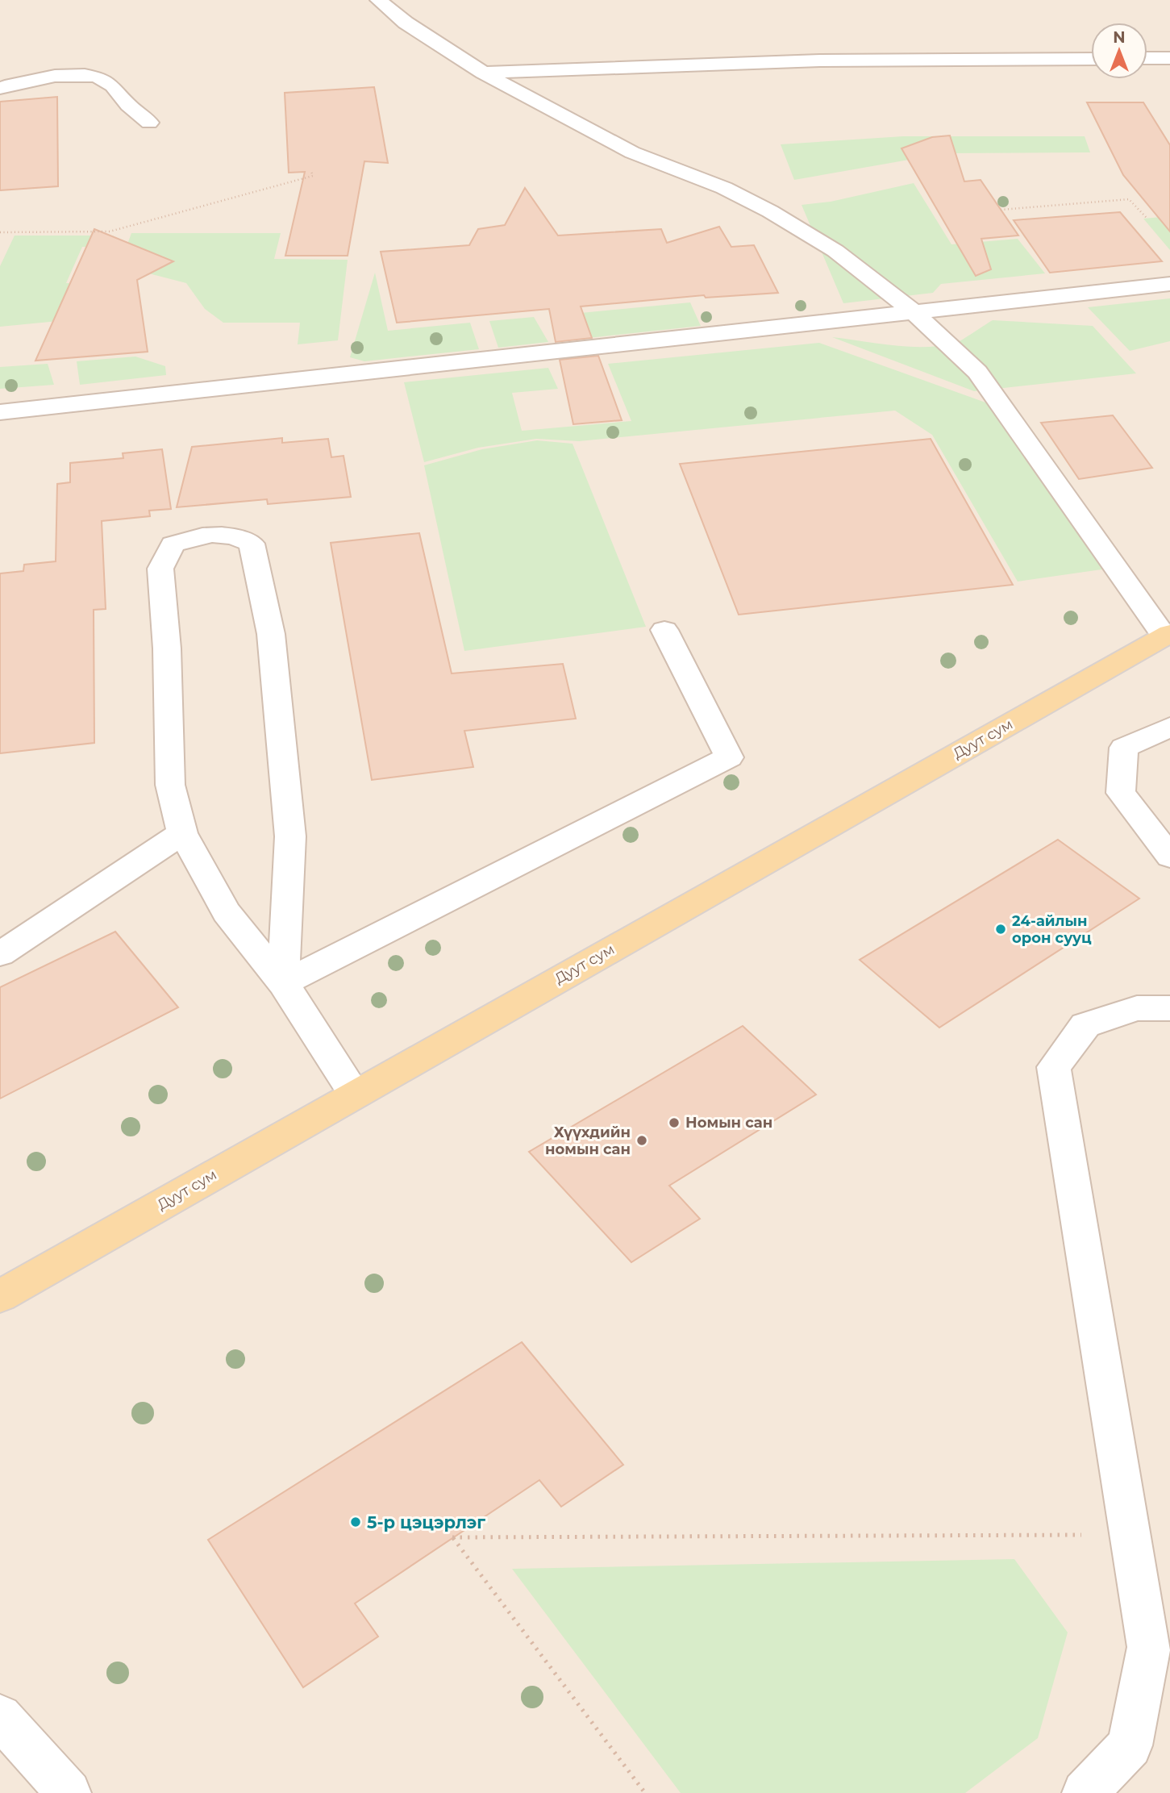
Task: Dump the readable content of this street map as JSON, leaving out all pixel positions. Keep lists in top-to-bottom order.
{
  "streets": {
    "main road": ["Дуут сум"]
  },
  "places": [
    "24-айлын орон сууц",
    "Номын сан",
    "Хүүхдийн номын сан",
    "5-р цэцэрлэг"
  ],
  "north": "top"
}
